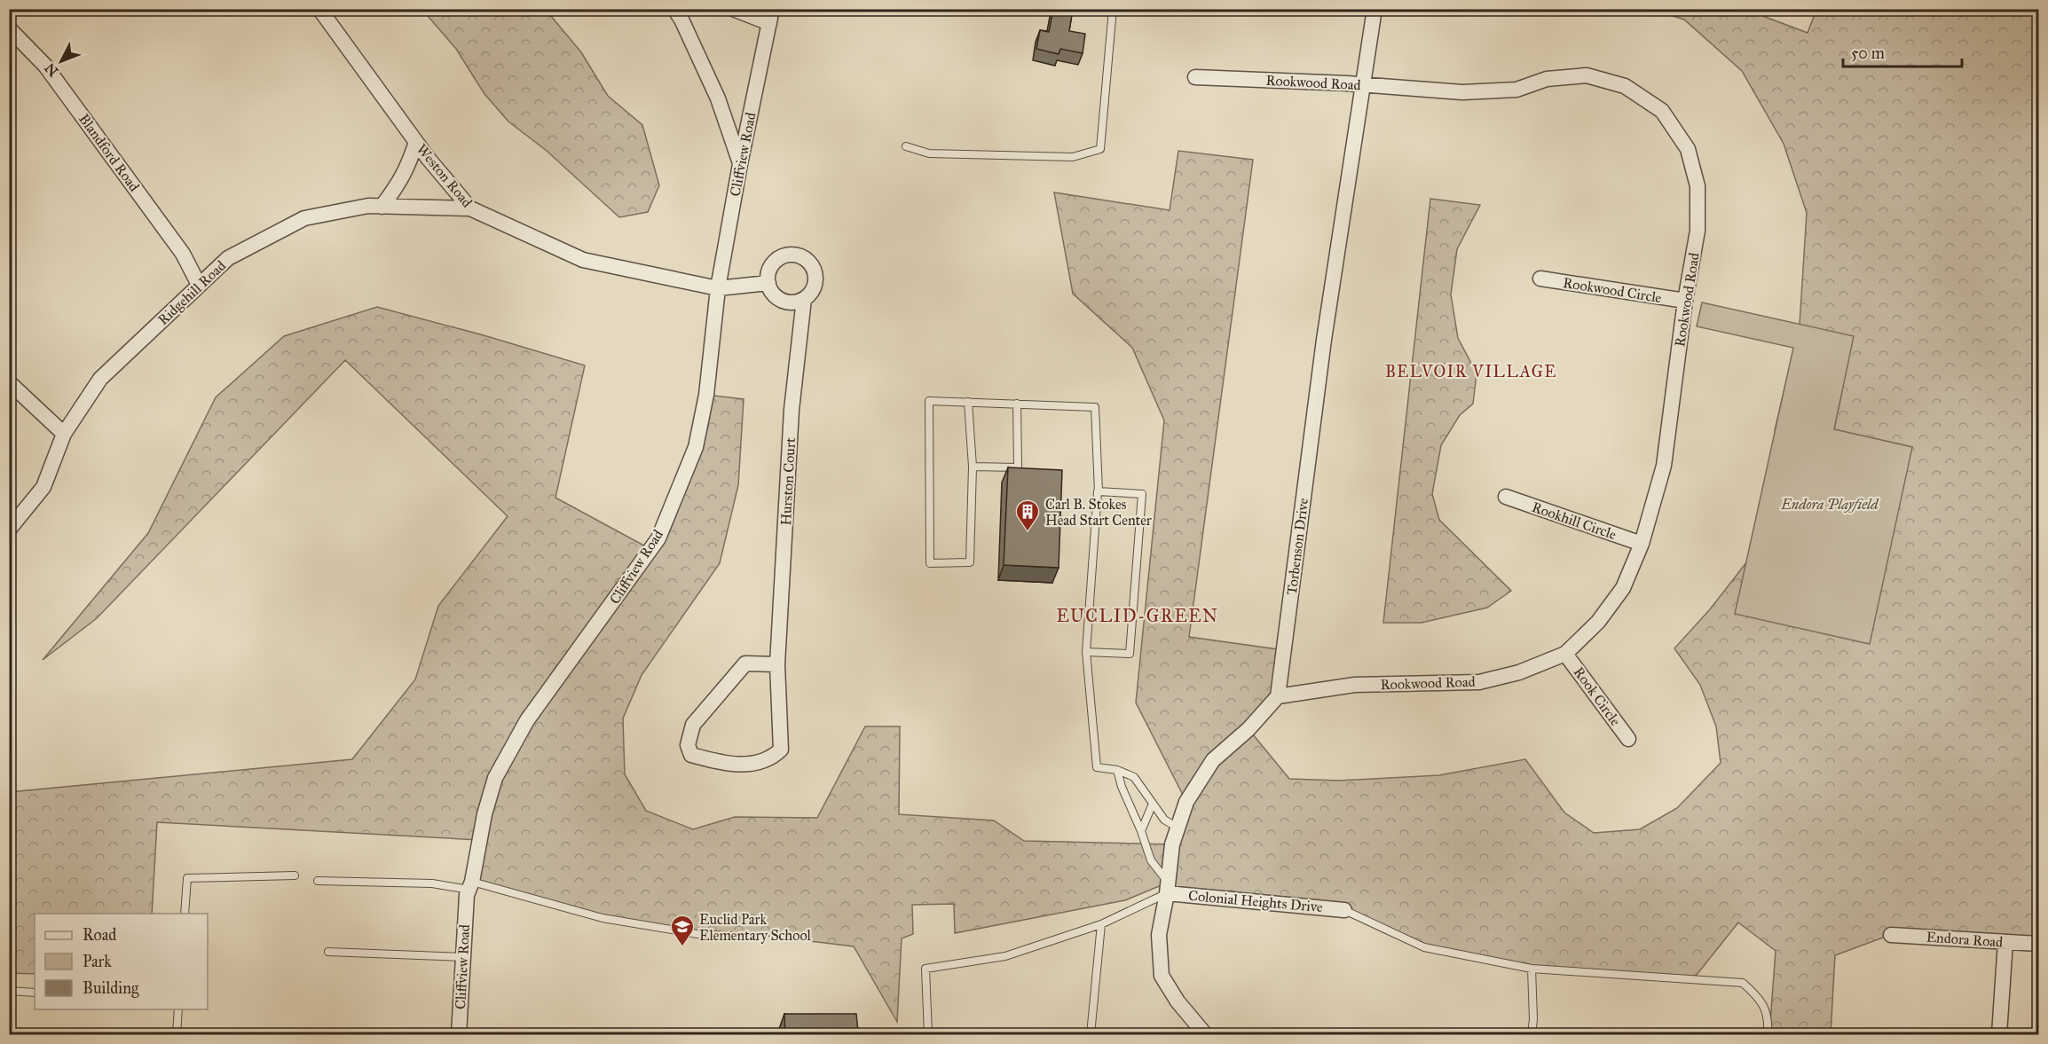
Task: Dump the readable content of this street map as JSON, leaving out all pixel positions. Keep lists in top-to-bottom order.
{
  "streets": {
    "street": [
      "Rookwood Road",
      "Blandford Road",
      "Cliffview Road",
      "Weston Road",
      "Rookwood Circle",
      "Ridgehill Road",
      "Hurston Court",
      "Rookhill Circle",
      "Torbenson Drive",
      "Rook Circle",
      "Colonial Heights Drive",
      "Endora Road"
    ]
  },
  "crossings": [
    ["Rookwood Road", "Rookwood Circle"],
    ["Rookwood Road", "Rookhill Circle"],
    ["Rookwood Road", "Torbenson Drive"],
    ["Rookwood Road", "Rook Circle"],
    ["Blandford Road", "Ridgehill Road"],
    ["Cliffview Road", "Weston Road"],
    ["Weston Road", "Ridgehill Road"]
  ],
  "districts": ["BELVOIR VILLAGE", "EUCLID-GREEN"],
  "parks": ["Endora Playfield"],
  "places": {
    "building": ["Carl B. Stokes Head Start Center"],
    "school or university": ["Euclid Park Elementary School"]
  },
  "legend": ["Road", "Park", "Building"],
  "scale_bar": "50 m",
  "north": "bottom left"
}
